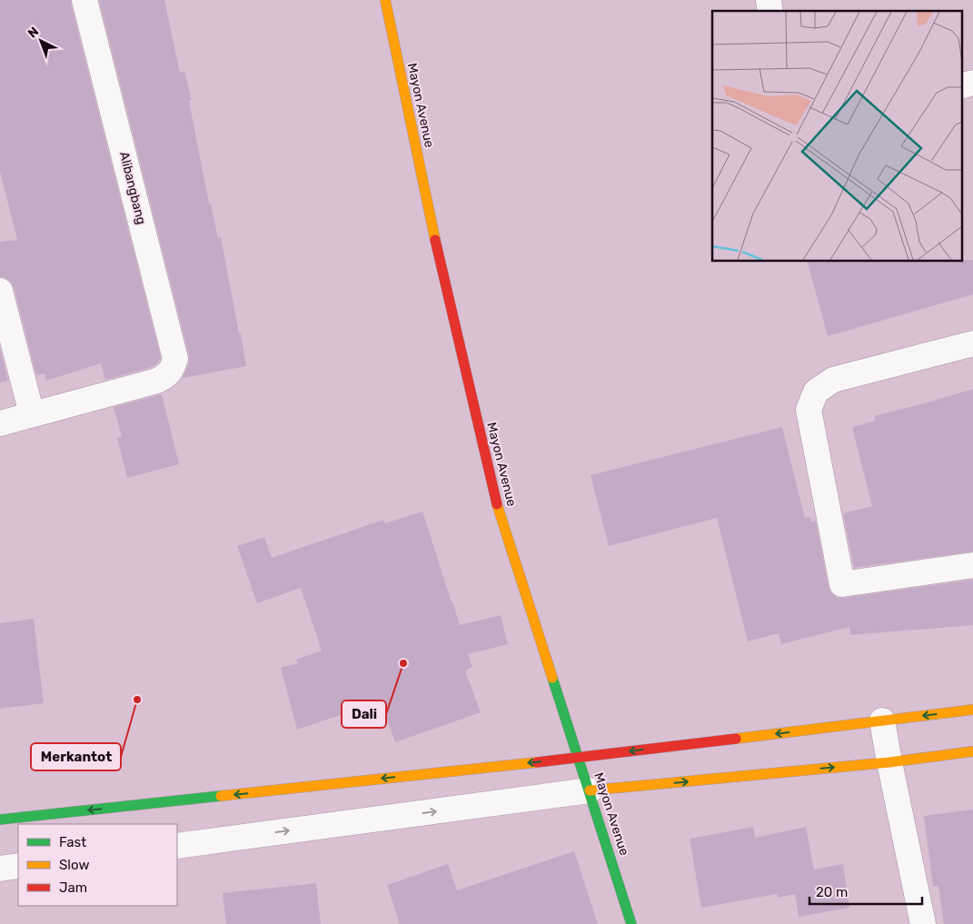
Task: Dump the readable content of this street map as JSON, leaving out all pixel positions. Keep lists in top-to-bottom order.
{
  "streets": {
    "street": ["Mayon Avenue", "Alibangbang"]
  },
  "places": ["Dali", "Merkantot"],
  "legend": ["Fast", "Slow", "Jam"],
  "scale_bar": "20 m",
  "north": "top left"
}
